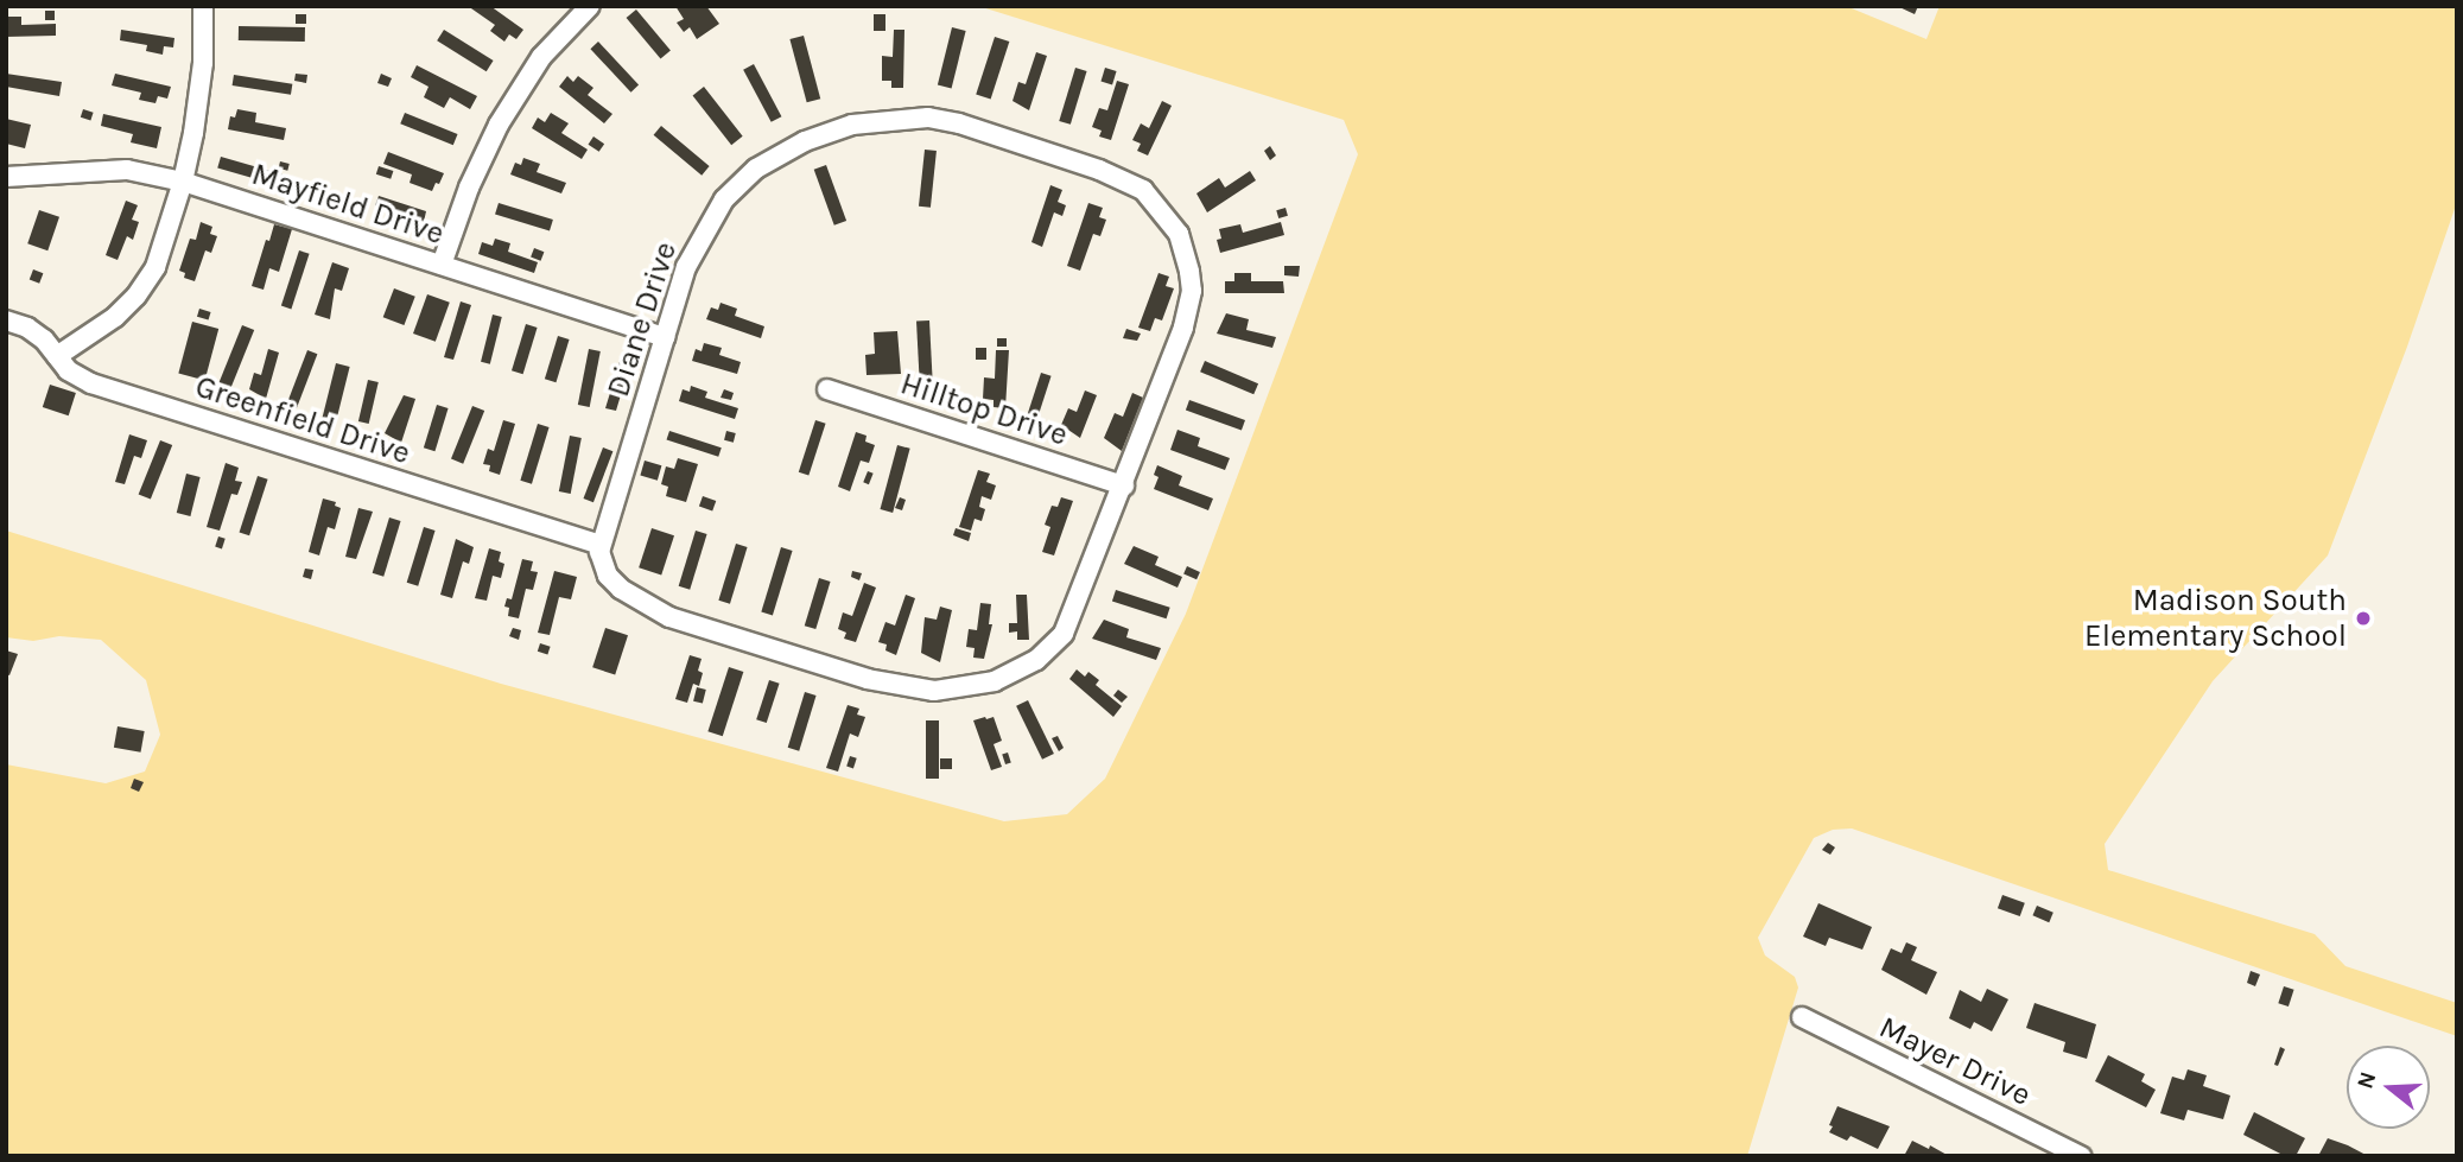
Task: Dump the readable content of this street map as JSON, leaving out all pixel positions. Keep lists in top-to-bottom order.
{
  "streets": {
    "street": [
      "Mayfield Drive",
      "Diane Drive",
      "Hilltop Drive",
      "Greenfield Drive",
      "Mayer Drive"
    ]
  },
  "crossings": [
    ["Mayfield Drive", "Diane Drive"],
    ["Diane Drive", "Hilltop Drive"],
    ["Diane Drive", "Greenfield Drive"]
  ],
  "places": ["Madison South Elementary School"],
  "north": "left"
}
